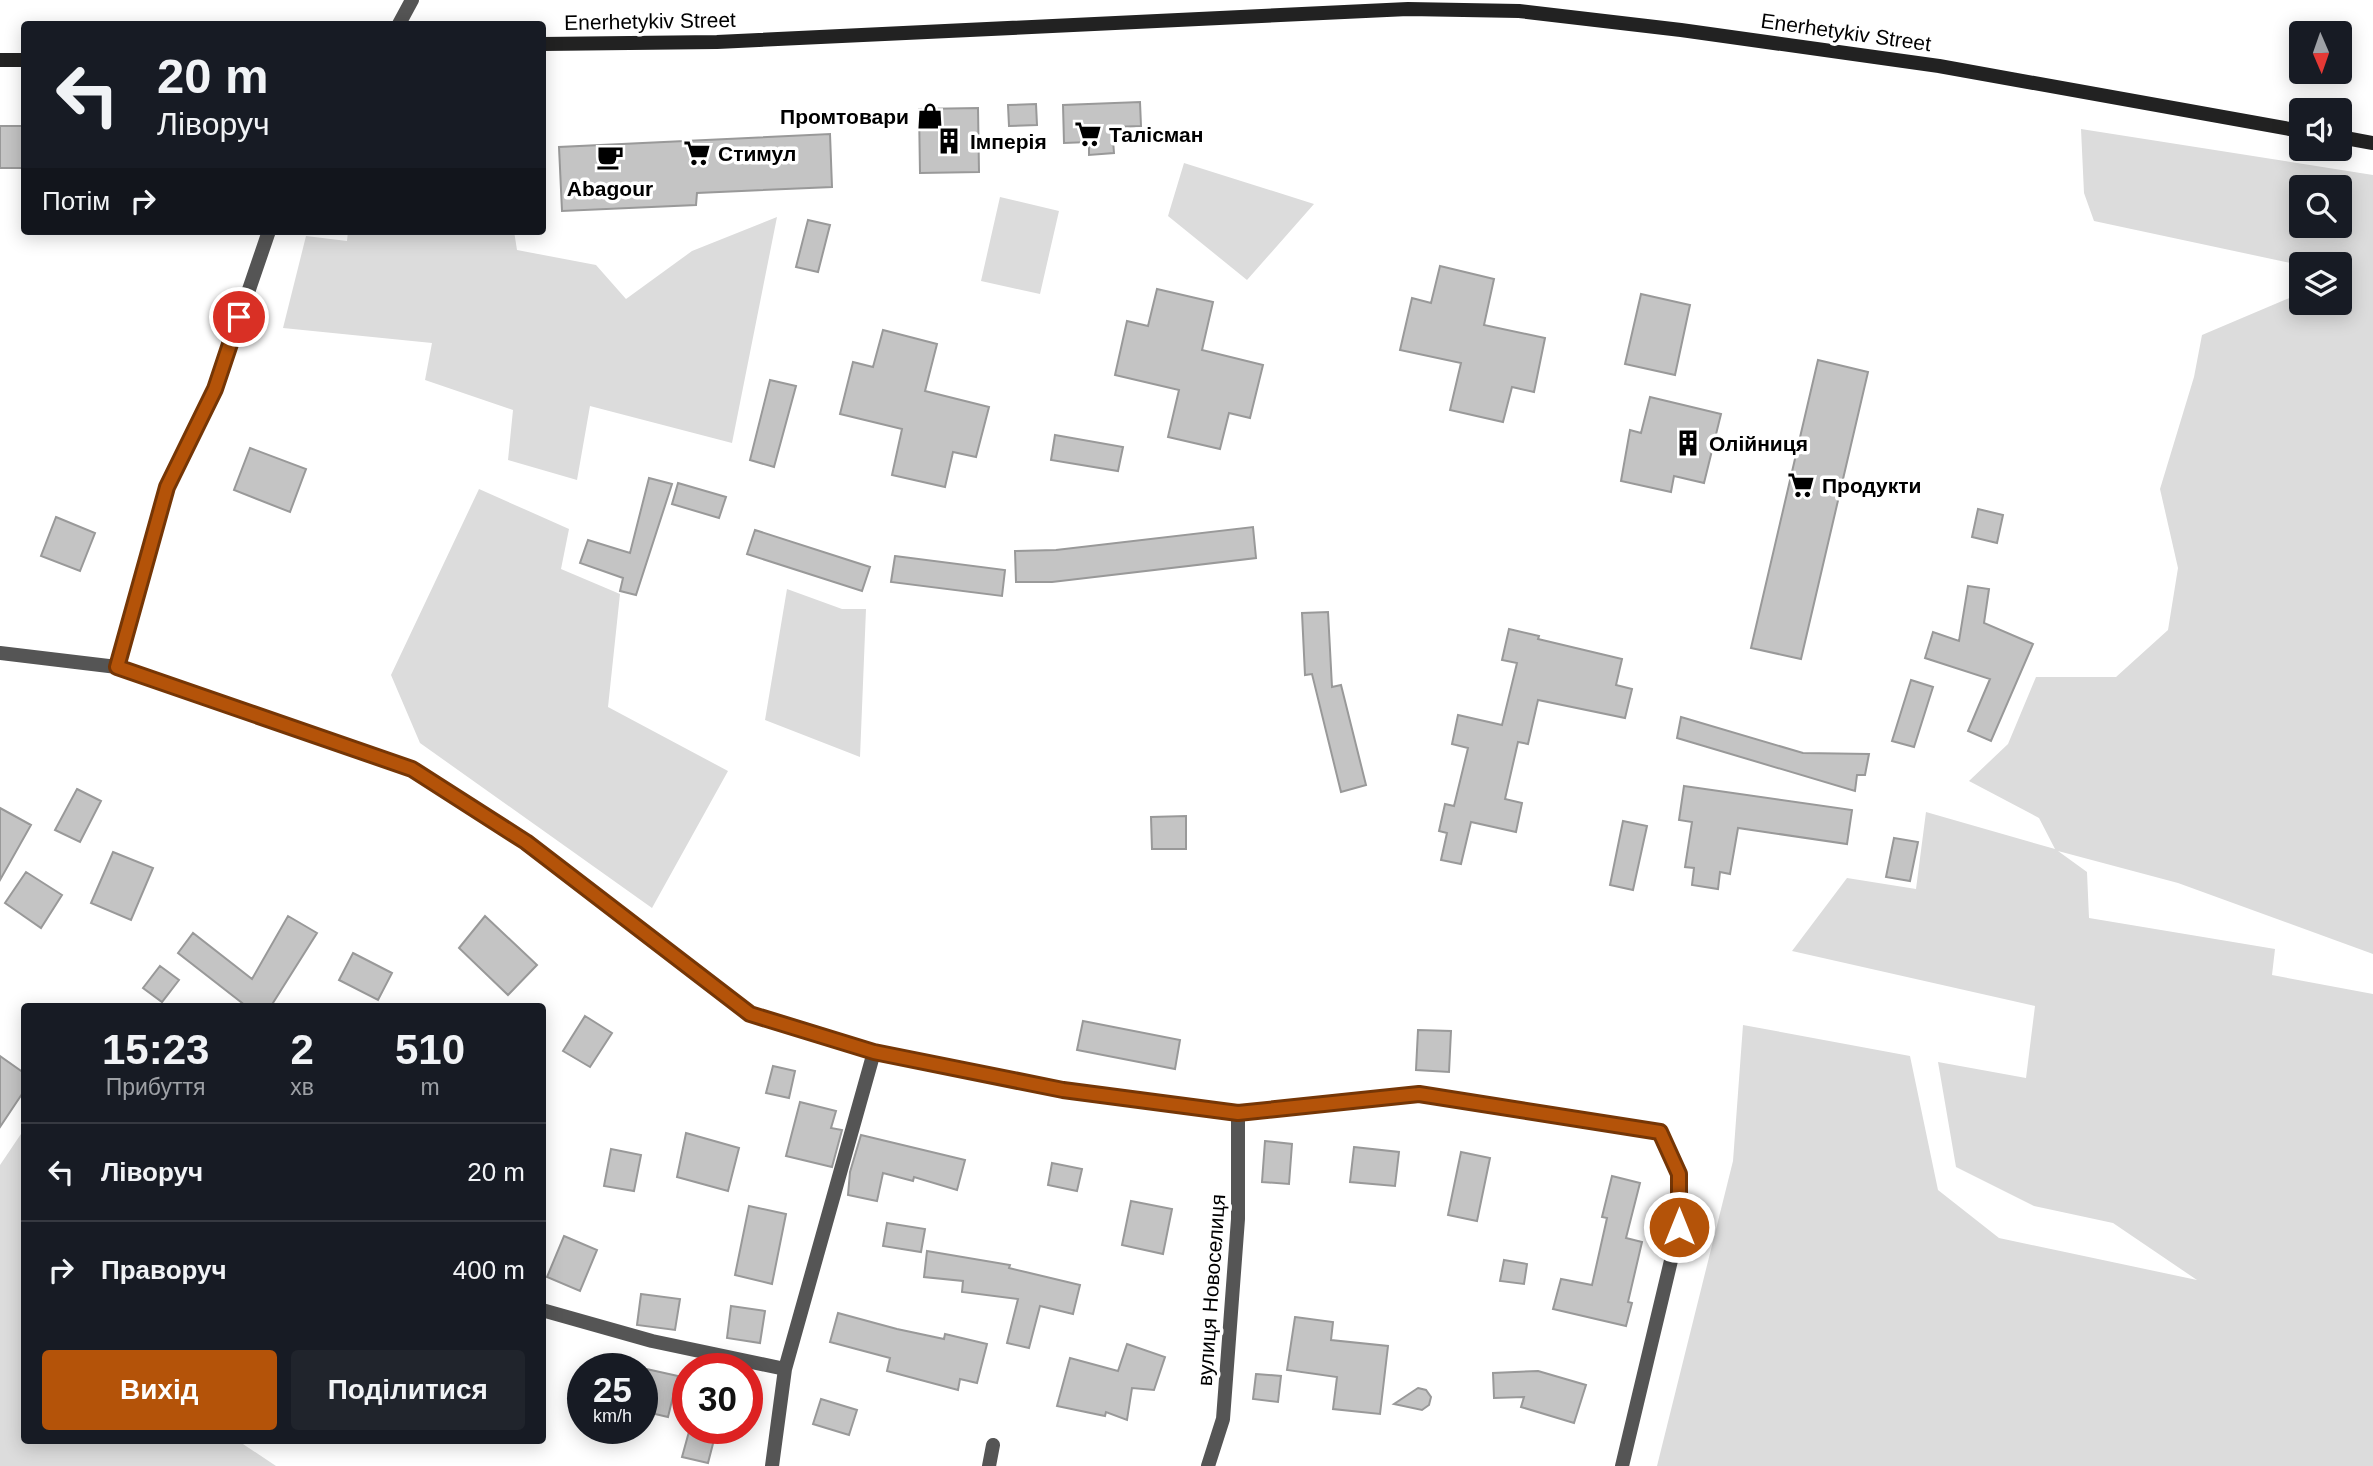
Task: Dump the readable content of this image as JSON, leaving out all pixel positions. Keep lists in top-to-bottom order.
{
  "streets": {
    "main road": ["Enerhetykiv Street"],
    "street": ["вулиця Новоселиця"]
  },
  "places": {
    "shop": ["Промтовари"],
    "supermarket": ["Талісман", "Стимул", "Продукти"],
    "building": ["Імперія", "Олійниця"],
    "cafe": ["Abagour"]
  },
  "north": "bottom",
  "page": {
    "turn": ["20 m", "Ліворуч"],
    "then": "Потім",
    "eta": [
      "15:23",
      "Прибуття",
      "2",
      "хв",
      "510",
      "m"
    ],
    "list": [
      {
        "name": "Ліворуч",
        "value": "20 m"
      },
      {
        "name": "Праворуч",
        "value": "400 m"
      }
    ],
    "buttons": ["Вихід", "Поділитися"],
    "speed": "25 km/h",
    "limit": "30"
  }
}
